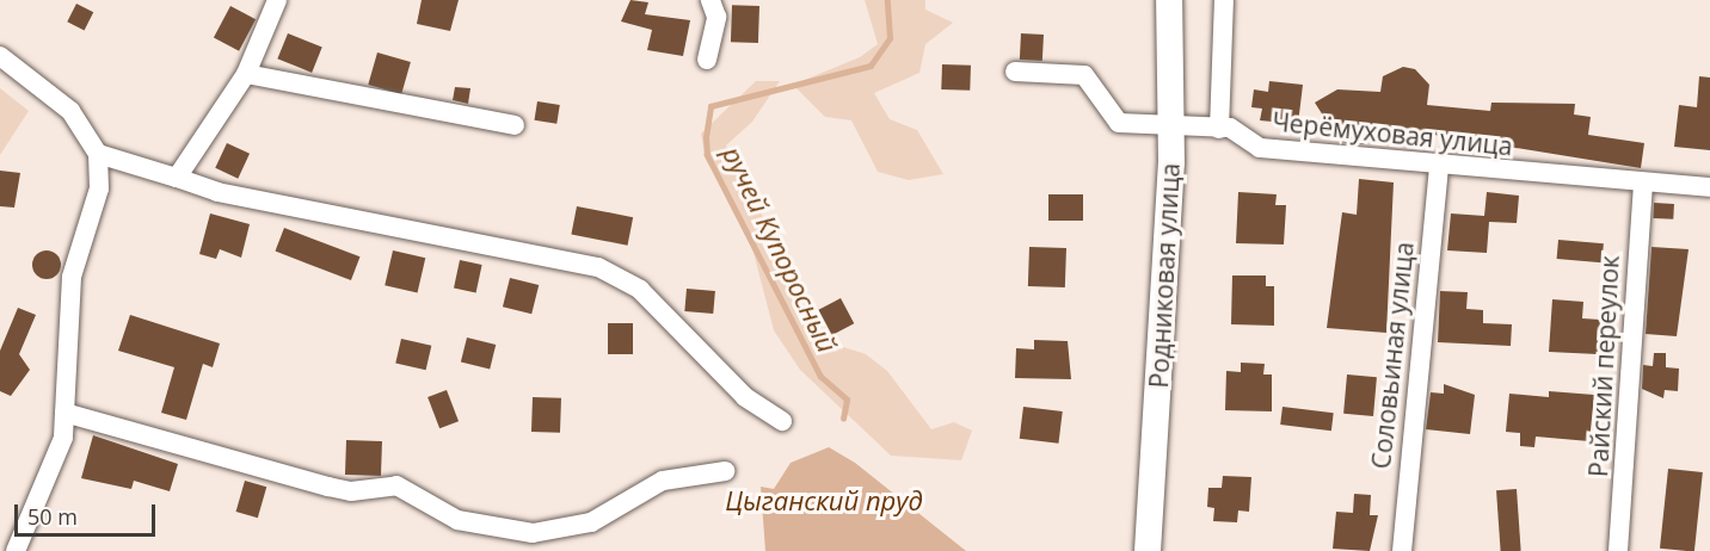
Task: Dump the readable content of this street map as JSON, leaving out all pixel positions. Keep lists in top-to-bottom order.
{
  "streets": {
    "main road": ["Родниковая улица"],
    "street": ["Черёмуховая улица", "Соловьиная улица", "Райский переулок"]
  },
  "crossings": [
    ["Черёмуховая улица", "Родниковая улица"],
    ["Черёмуховая улица", "Соловьиная улица"],
    ["Черёмуховая улица", "Райский переулок"]
  ],
  "water": ["ручей Купоросный", "Цыганский пруд"],
  "scale_bar": "50 m"
}
